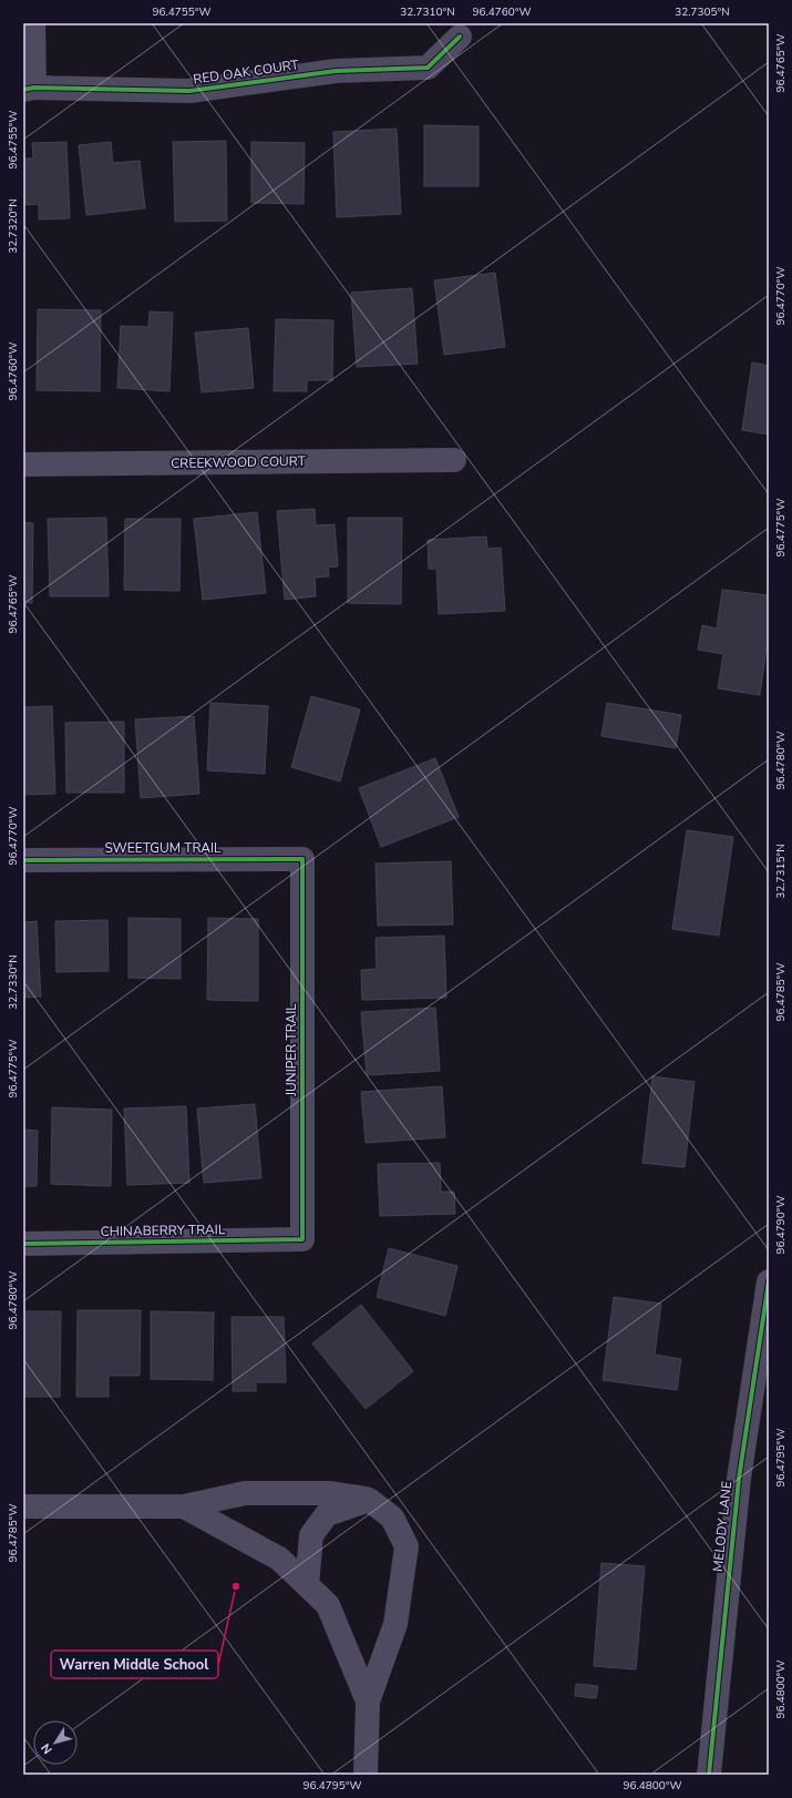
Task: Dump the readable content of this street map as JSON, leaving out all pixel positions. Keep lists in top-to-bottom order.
{
  "streets": {
    "street": [
      "RED OAK COURT",
      "CREEKWOOD COURT",
      "SWEETGUM TRAIL",
      "JUNIPER TRAIL",
      "CHINABERRY TRAIL",
      "MELODY LANE"
    ]
  },
  "crossings": [
    ["SWEETGUM TRAIL", "JUNIPER TRAIL"],
    ["JUNIPER TRAIL", "CHINABERRY TRAIL"]
  ],
  "places": ["Warren Middle School"],
  "north": "bottom left",
  "coordinates": [
    "96.4755°W",
    "32.7310°N",
    "96.4760°W",
    "32.7305°N",
    "96.4765°W",
    "32.7320°N",
    "96.4770°W",
    "96.4775°W",
    "96.4780°W",
    "32.7315°N",
    "32.7330°N",
    "96.4785°W",
    "96.4790°W",
    "96.4795°W",
    "96.4800°W"
  ]
}
